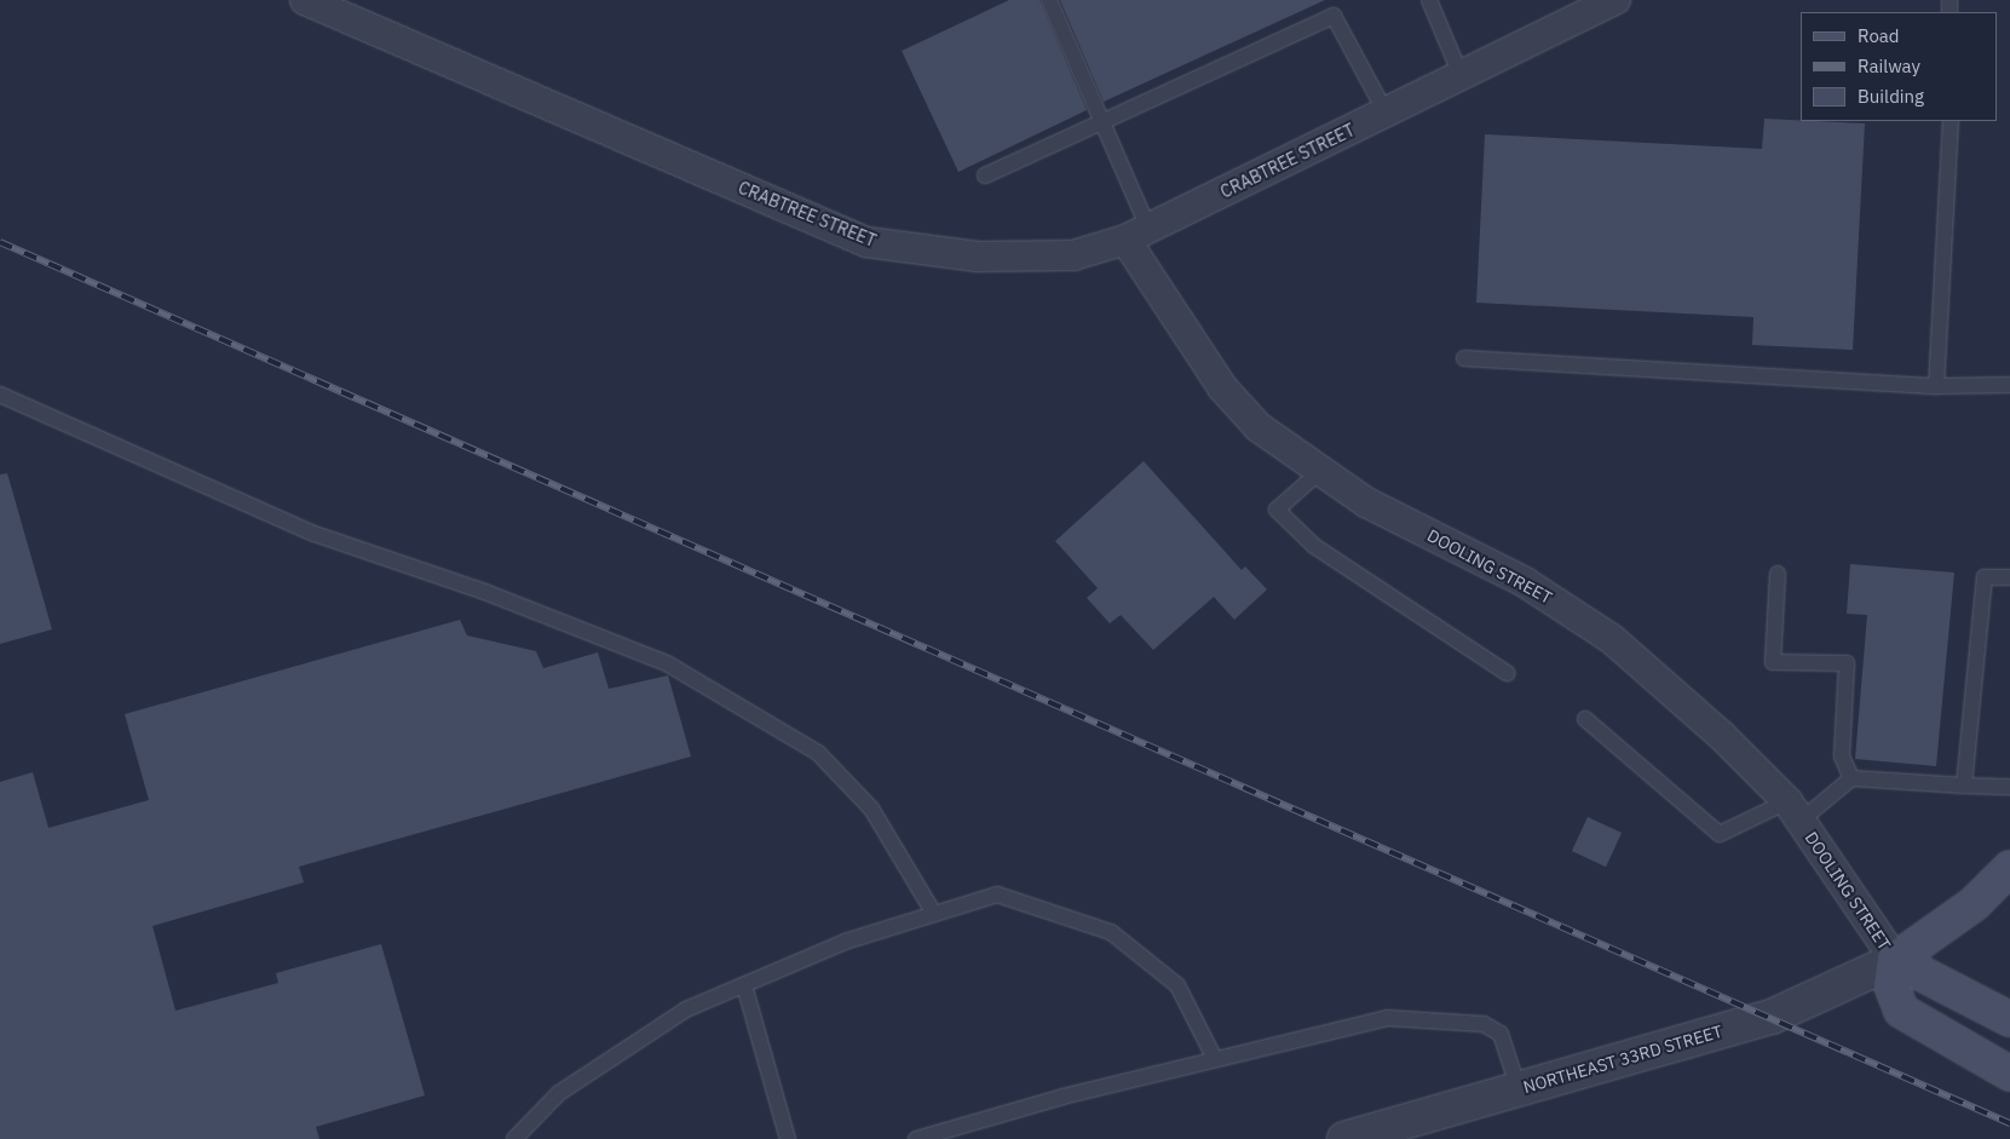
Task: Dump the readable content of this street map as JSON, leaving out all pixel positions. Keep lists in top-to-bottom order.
{
  "streets": {
    "street": ["CRABTREE STREET", "DOOLING STREET", "NORTHEAST 33RD STREET"]
  },
  "crossings": [
    ["CRABTREE STREET", "DOOLING STREET"],
    ["DOOLING STREET", "NORTHEAST 33RD STREET"]
  ],
  "legend": ["Road", "Railway", "Building"]
}
